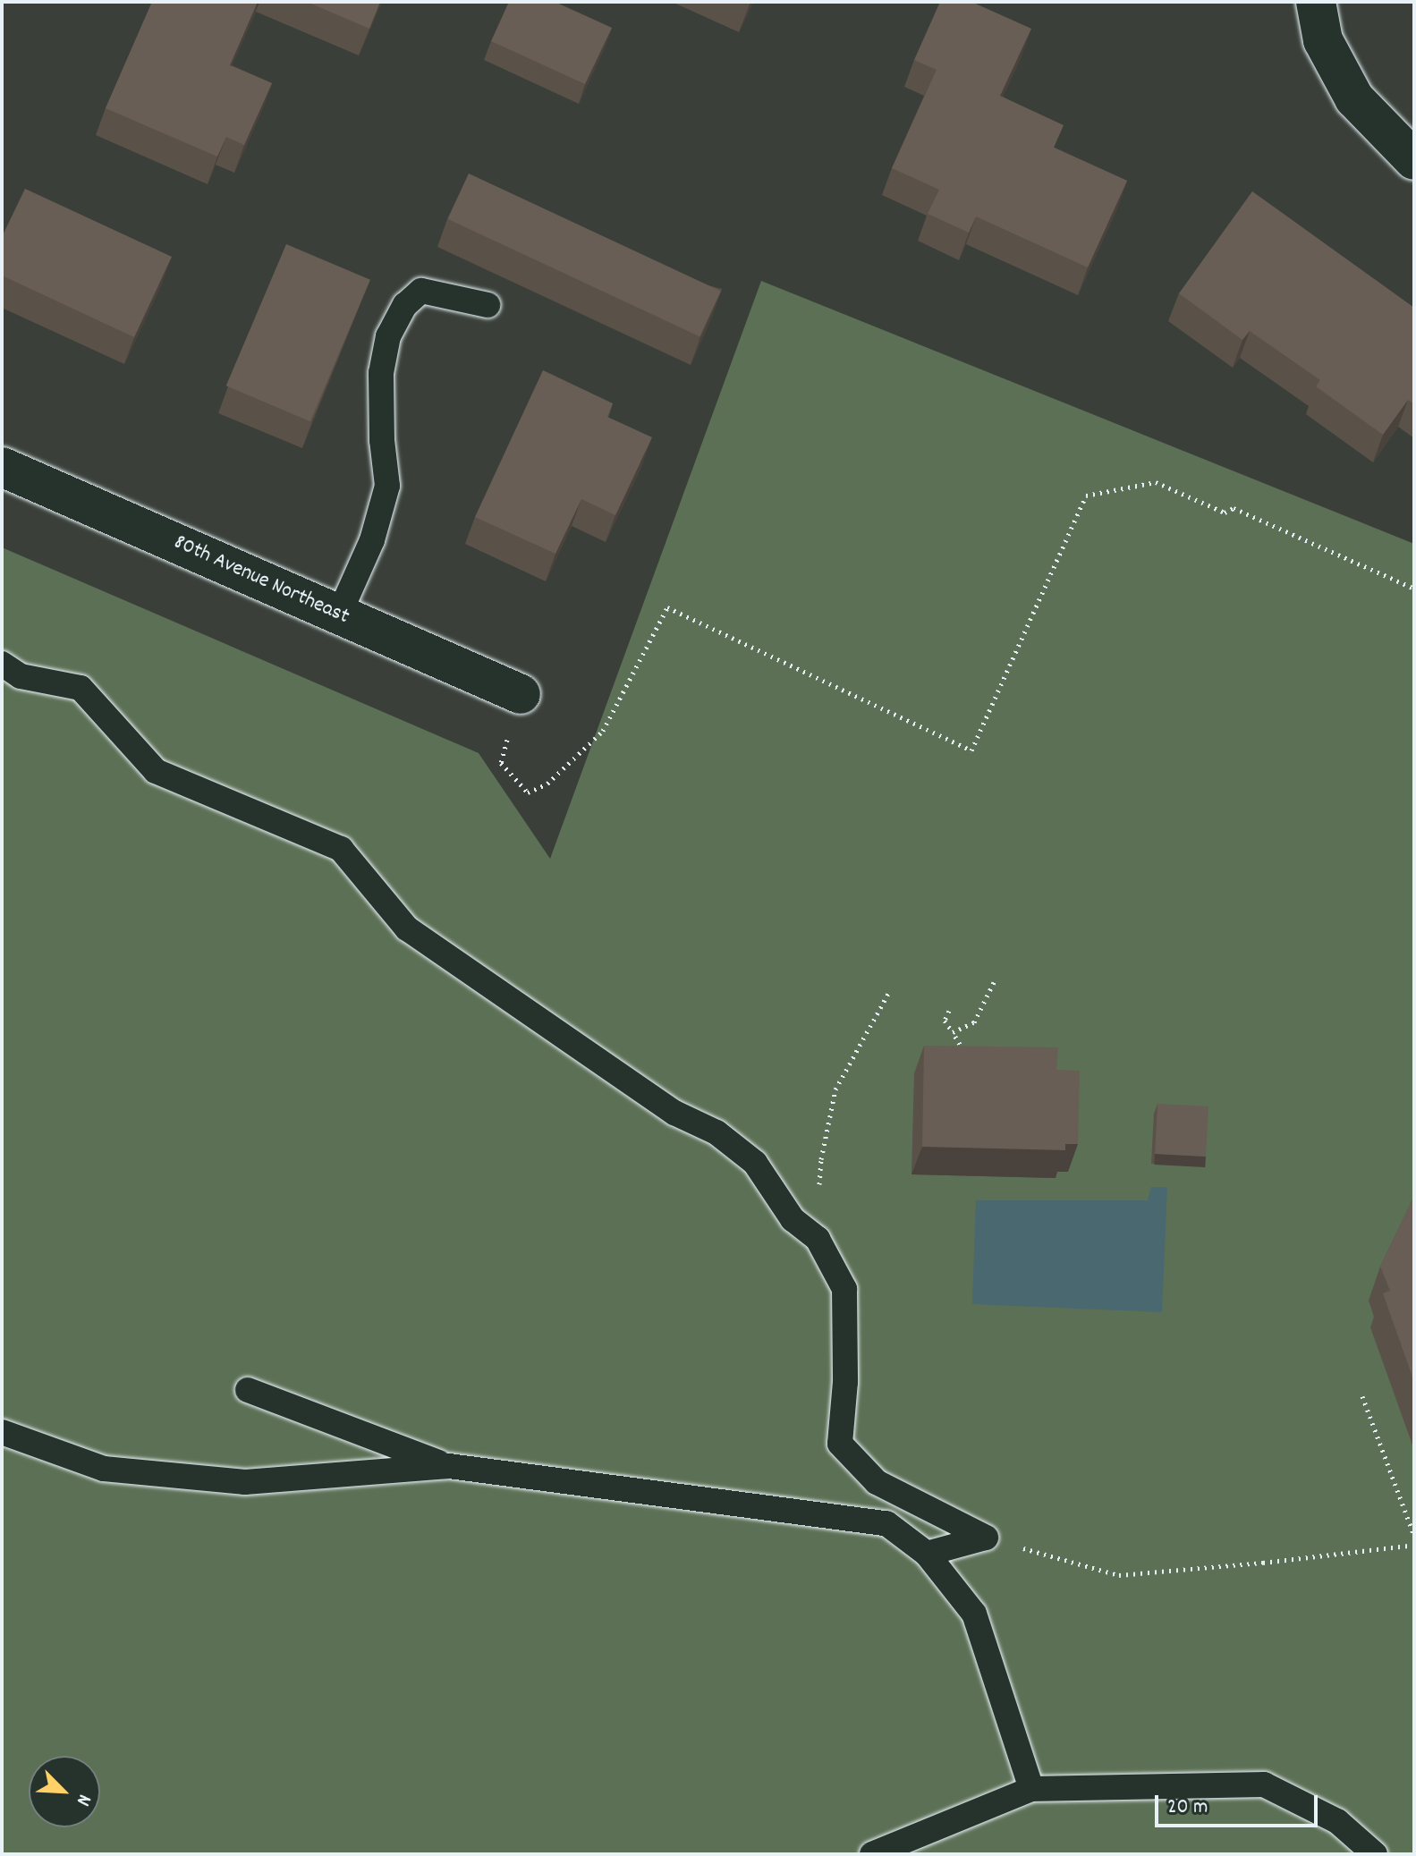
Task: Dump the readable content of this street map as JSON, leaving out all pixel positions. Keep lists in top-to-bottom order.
{
  "streets": {
    "street": ["80th Avenue Northeast"]
  },
  "scale_bar": "20 m",
  "north": "bottom right"
}
